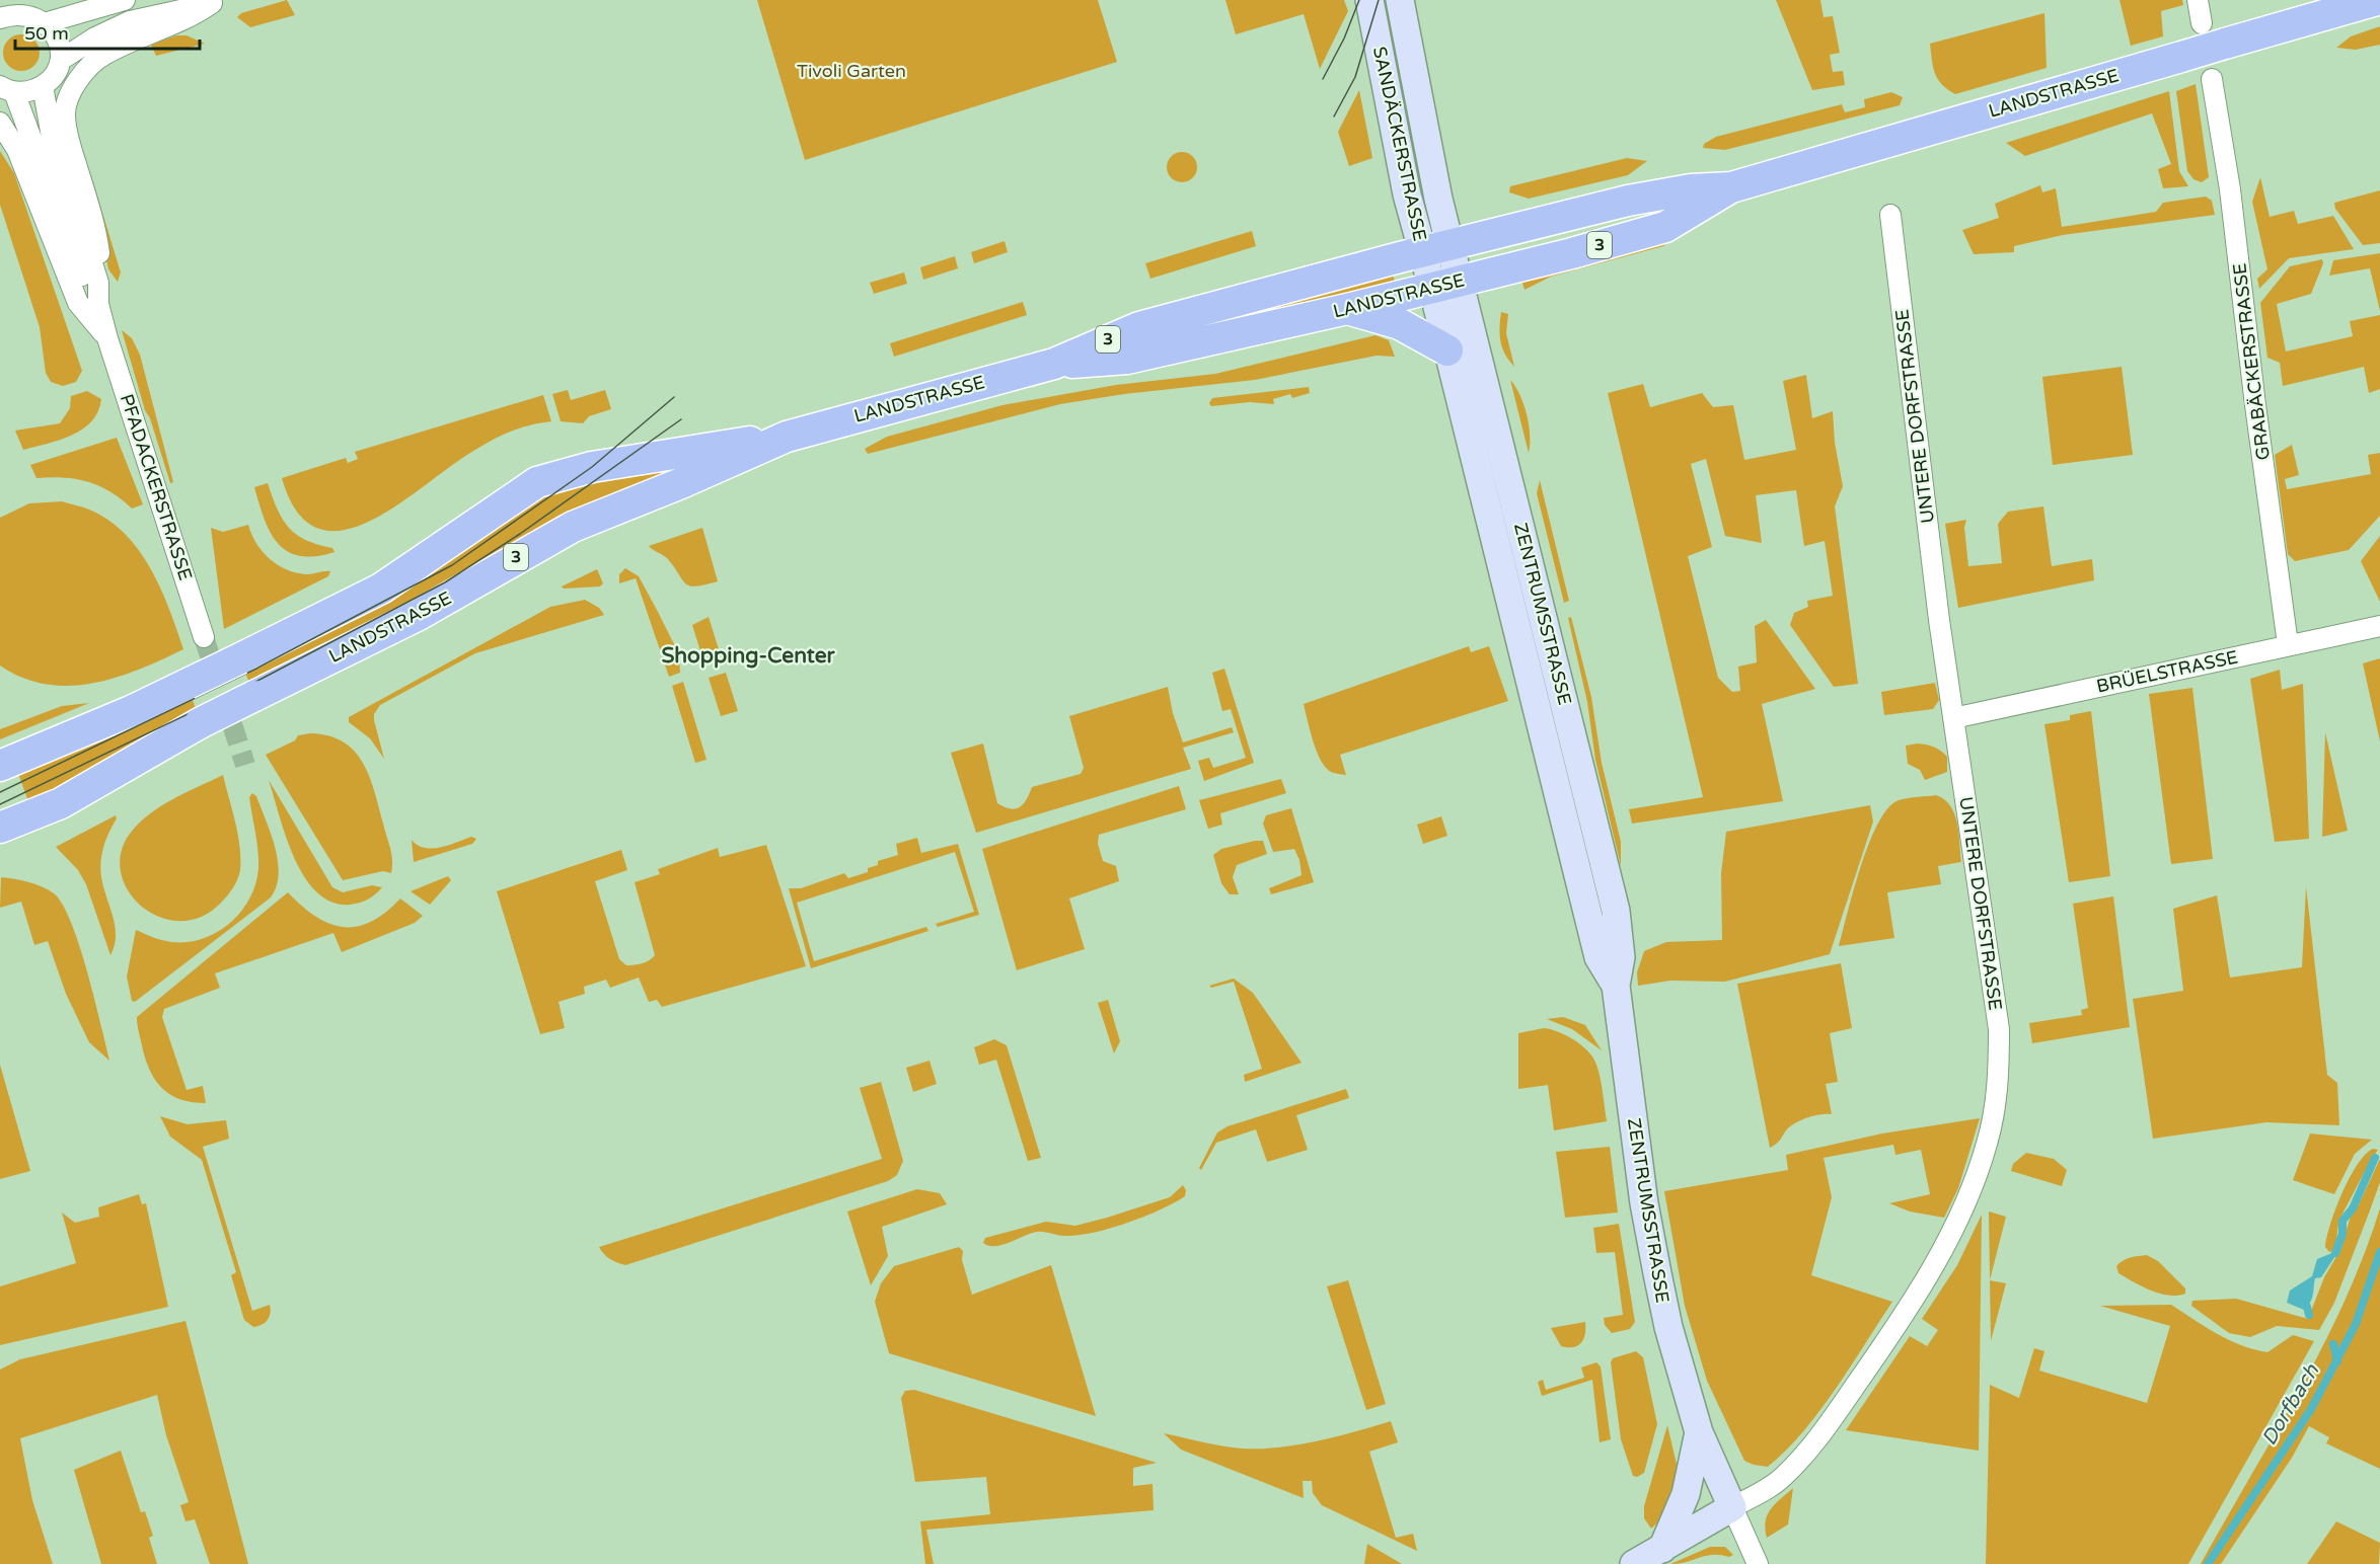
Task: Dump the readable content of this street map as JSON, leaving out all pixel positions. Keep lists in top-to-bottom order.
{
  "streets": {
    "main road": ["LANDSTRASSE", "3"],
    "street": [
      "SANDÄCKERSTRASSE",
      "GRABÄCKERSTRASSE",
      "UNTERE DORFSTRASSE",
      "PFADACKERSTRASSE",
      "ZENTRUMSSTRASSE",
      "BRÜELSTRASSE"
    ]
  },
  "crossings": [
    ["LANDSTRASSE", "SANDÄCKERSTRASSE"],
    ["LANDSTRASSE", "ZENTRUMSSTRASSE"],
    ["SANDÄCKERSTRASSE", "ZENTRUMSSTRASSE"],
    ["GRABÄCKERSTRASSE", "BRÜELSTRASSE"],
    ["UNTERE DORFSTRASSE", "ZENTRUMSSTRASSE"],
    ["UNTERE DORFSTRASSE", "BRÜELSTRASSE"]
  ],
  "districts": ["Shopping-Center"],
  "water": ["Dorfbach"],
  "parks": ["Tivoli Garten"],
  "scale_bar": "50 m"
}
